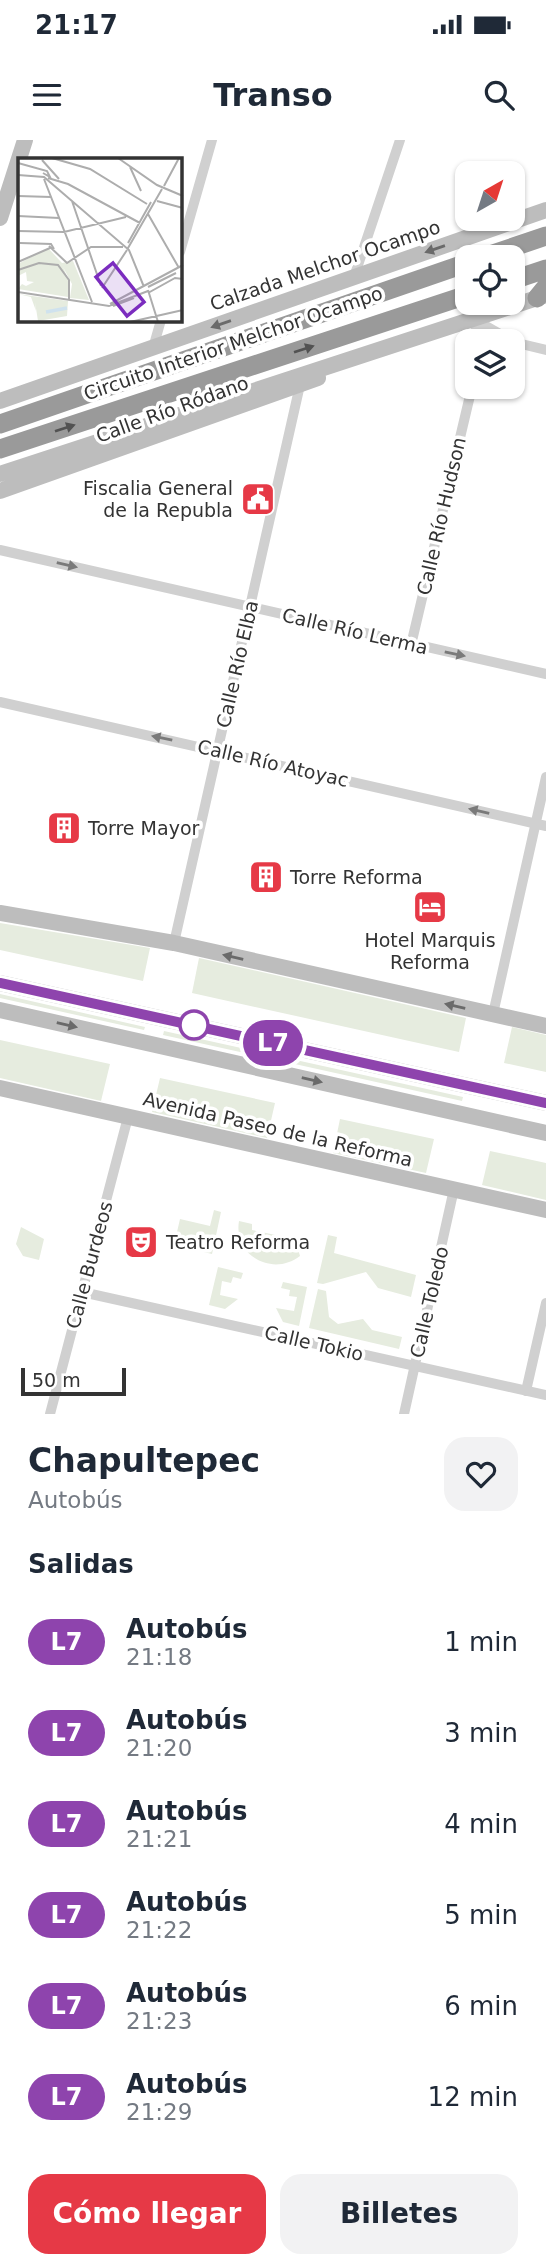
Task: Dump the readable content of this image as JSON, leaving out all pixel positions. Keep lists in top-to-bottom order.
{
  "streets": {
    "highway": ["Circuito Interior Melchor Ocampo"],
    "main road": ["Calzada Melchor Ocampo", "Calle Río Ródano", "Avenida Paseo de la Reforma"],
    "street": [
      "Calle Río Hudson",
      "Calle Río Lerma",
      "Calle Río Elba",
      "Calle Río Atoyac",
      "Calle Burdeos",
      "Calle Toledo",
      "Calle Tokio"
    ]
  },
  "crossings": [
    ["Calle Río Ródano", "Calle Río Elba"],
    ["Calle Río Hudson", "Calle Río Lerma"],
    ["Calle Río Lerma", "Calle Río Elba"],
    ["Calle Río Elba", "Calle Río Atoyac"],
    ["Avenida Paseo de la Reforma", "Calle Burdeos"],
    ["Avenida Paseo de la Reforma", "Calle Toledo"],
    ["Calle Burdeos", "Calle Tokio"],
    ["Calle Toledo", "Calle Tokio"]
  ],
  "one_way": ["Calle Río Lerma", "Calle Río Atoyac"],
  "places": {
    "public building": ["Fiscalia General de la Republa"],
    "building": ["Torre Mayor", "Torre Reforma"],
    "hotel": ["Hotel Marquis Reforma"],
    "theatre": ["Teatro Reforma"]
  },
  "lines": ["bus line L7"],
  "scale_bar": "50 m",
  "north": "top right",
  "page": {
    "status": "21:17",
    "header": "Transo",
    "on_map": "L7",
    "scale": "50 m",
    "heading": [
      ["Chapultepec", "Autobús"],
      "Salidas"
    ],
    "list": [
      {
        "mark": "L7",
        "name": "Autobús",
        "note": "21:18",
        "value": "1 min"
      },
      {
        "mark": "L7",
        "name": "Autobús",
        "note": "21:20",
        "value": "3 min"
      },
      {
        "mark": "L7",
        "name": "Autobús",
        "note": "21:21",
        "value": "4 min"
      },
      {
        "mark": "L7",
        "name": "Autobús",
        "note": "21:22",
        "value": "5 min"
      },
      {
        "mark": "L7",
        "name": "Autobús",
        "note": "21:23",
        "value": "6 min"
      },
      {
        "mark": "L7",
        "name": "Autobús",
        "note": "21:29",
        "value": "12 min"
      }
    ],
    "buttons": ["Cómo llegar", "Billetes"]
  }
}
